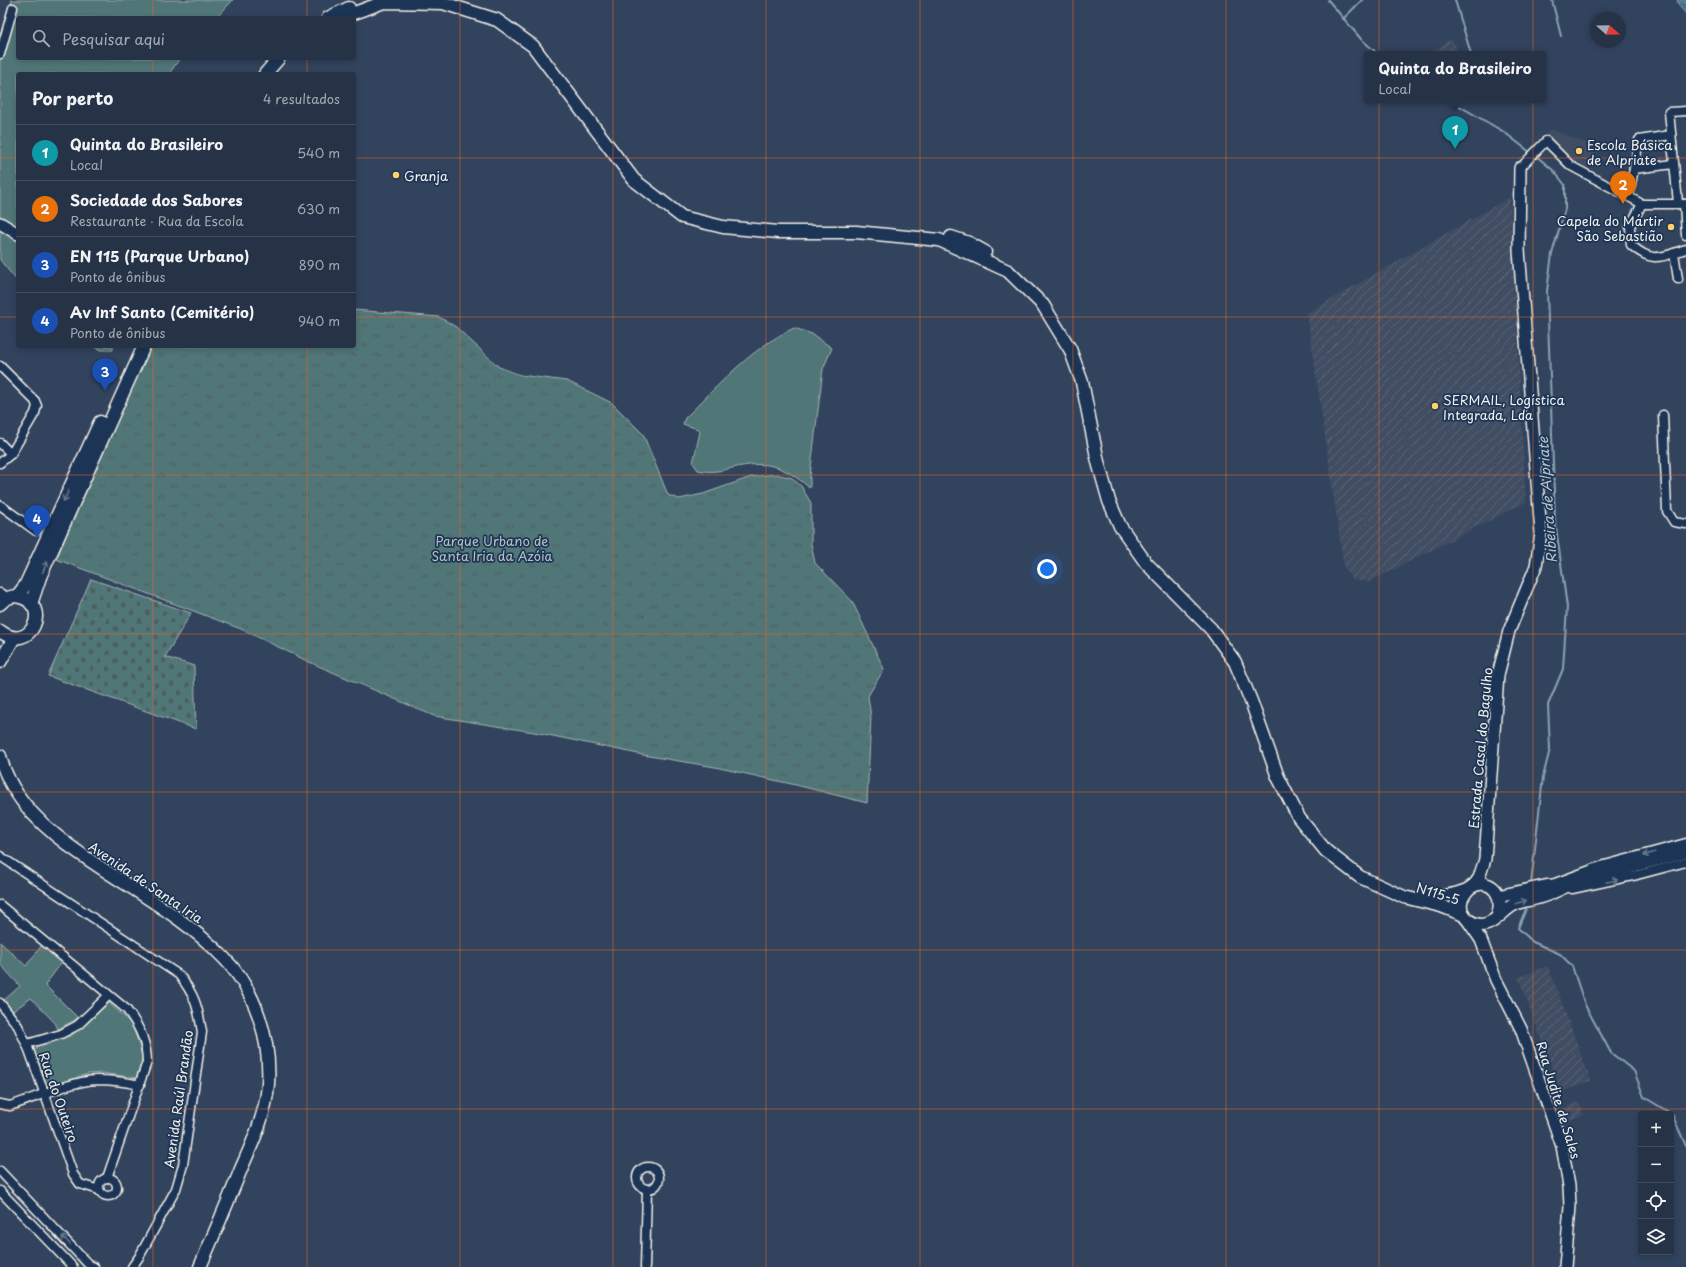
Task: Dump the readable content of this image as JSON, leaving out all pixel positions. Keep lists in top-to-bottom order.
{
  "streets": {
    "main road": ["Avenida de Santa Iria", "N115-5"],
    "street": [
      "Estrada Casal do Bagulho",
      "Rua do Outeiro",
      "Avenida Raúl Brandão",
      "Rua Judite de Sales"
    ]
  },
  "crossings": [
    ["Estrada Casal do Bagulho", "N115-5"],
    ["Estrada Casal do Bagulho", "Rua Judite de Sales"],
    ["N115-5", "Rua Judite de Sales"]
  ],
  "water": ["Ribeira de Alpriate"],
  "parks": ["Parque Urbano de Santa Iria da Azóia"],
  "places": [
    "Escola Básica de Alpriate",
    "Granja",
    "Capela do Mártir São Sebastião",
    "SERMAIL, Logística Integrada, Lda"
  ],
  "north": "right",
  "page": {
    "search": "Pesquisar aqui",
    "popup": ["Quinta do Brasileiro", "Local"],
    "heading": ["Por perto", "4 resultados"],
    "pins": [
      "1",
      "2",
      "3",
      "4"
    ],
    "list": [
      {
        "mark": "1",
        "name": "Quinta do Brasileiro",
        "note": "Local",
        "value": "540 m"
      },
      {
        "mark": "2",
        "name": "Sociedade dos Sabores",
        "note": "Restaurante · Rua da Escola",
        "value": "630 m"
      },
      {
        "mark": "3",
        "name": "EN 115 (Parque Urbano)",
        "note": "Ponto de ônibus",
        "value": "890 m"
      },
      {
        "mark": "4",
        "name": "Av Inf Santo (Cemitério)",
        "note": "Ponto de ônibus",
        "value": "940 m"
      }
    ],
    "map_buttons": ["+", "−"]
  }
}
